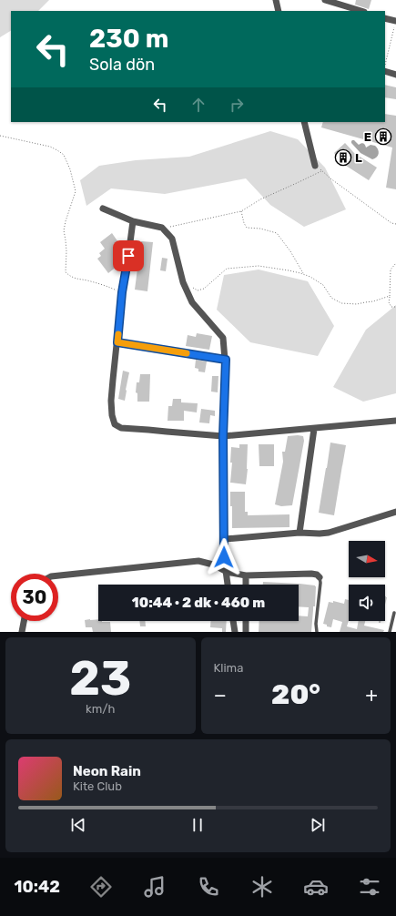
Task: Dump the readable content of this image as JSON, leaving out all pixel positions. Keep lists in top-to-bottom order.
{
  "places": {
    "building": ["E", "L"]
  },
  "north": "right",
  "page": {
    "turn": ["230 m", "Sola dön"],
    "limit": "30",
    "trip": "10:44 · 2 dk · 460 m",
    "tile": [
      ["23", "km/h"],
      "Klima"
    ],
    "heat": ["−", "20°", "+"],
    "song": ["Neon Rain", "Kite Club"],
    "tabs": "10:42"
  }
}
